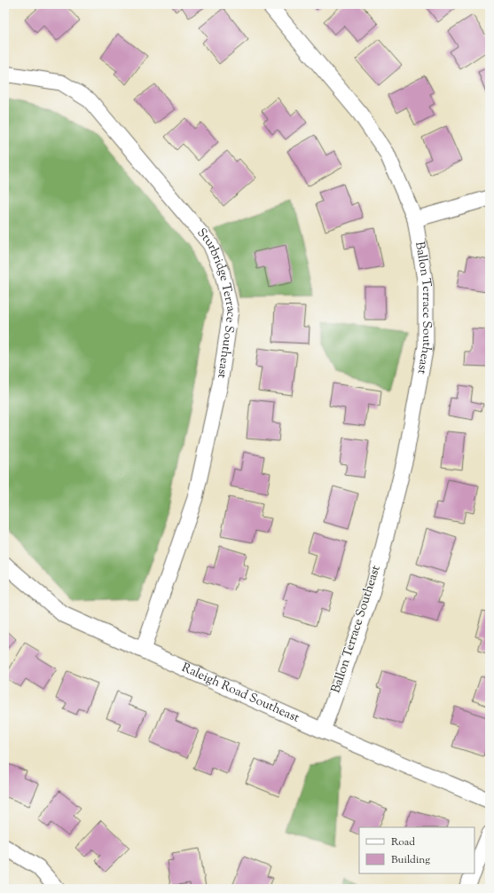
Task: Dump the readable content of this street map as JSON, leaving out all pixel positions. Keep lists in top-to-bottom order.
{
  "streets": {
    "street": ["Sturbridge Terrace Southeast", "Ballon Terrace Southeast", "Raleigh Road Southeast"]
  },
  "crossings": [
    ["Sturbridge Terrace Southeast", "Raleigh Road Southeast"],
    ["Ballon Terrace Southeast", "Raleigh Road Southeast"]
  ],
  "legend": ["Road", "Building"]
}
